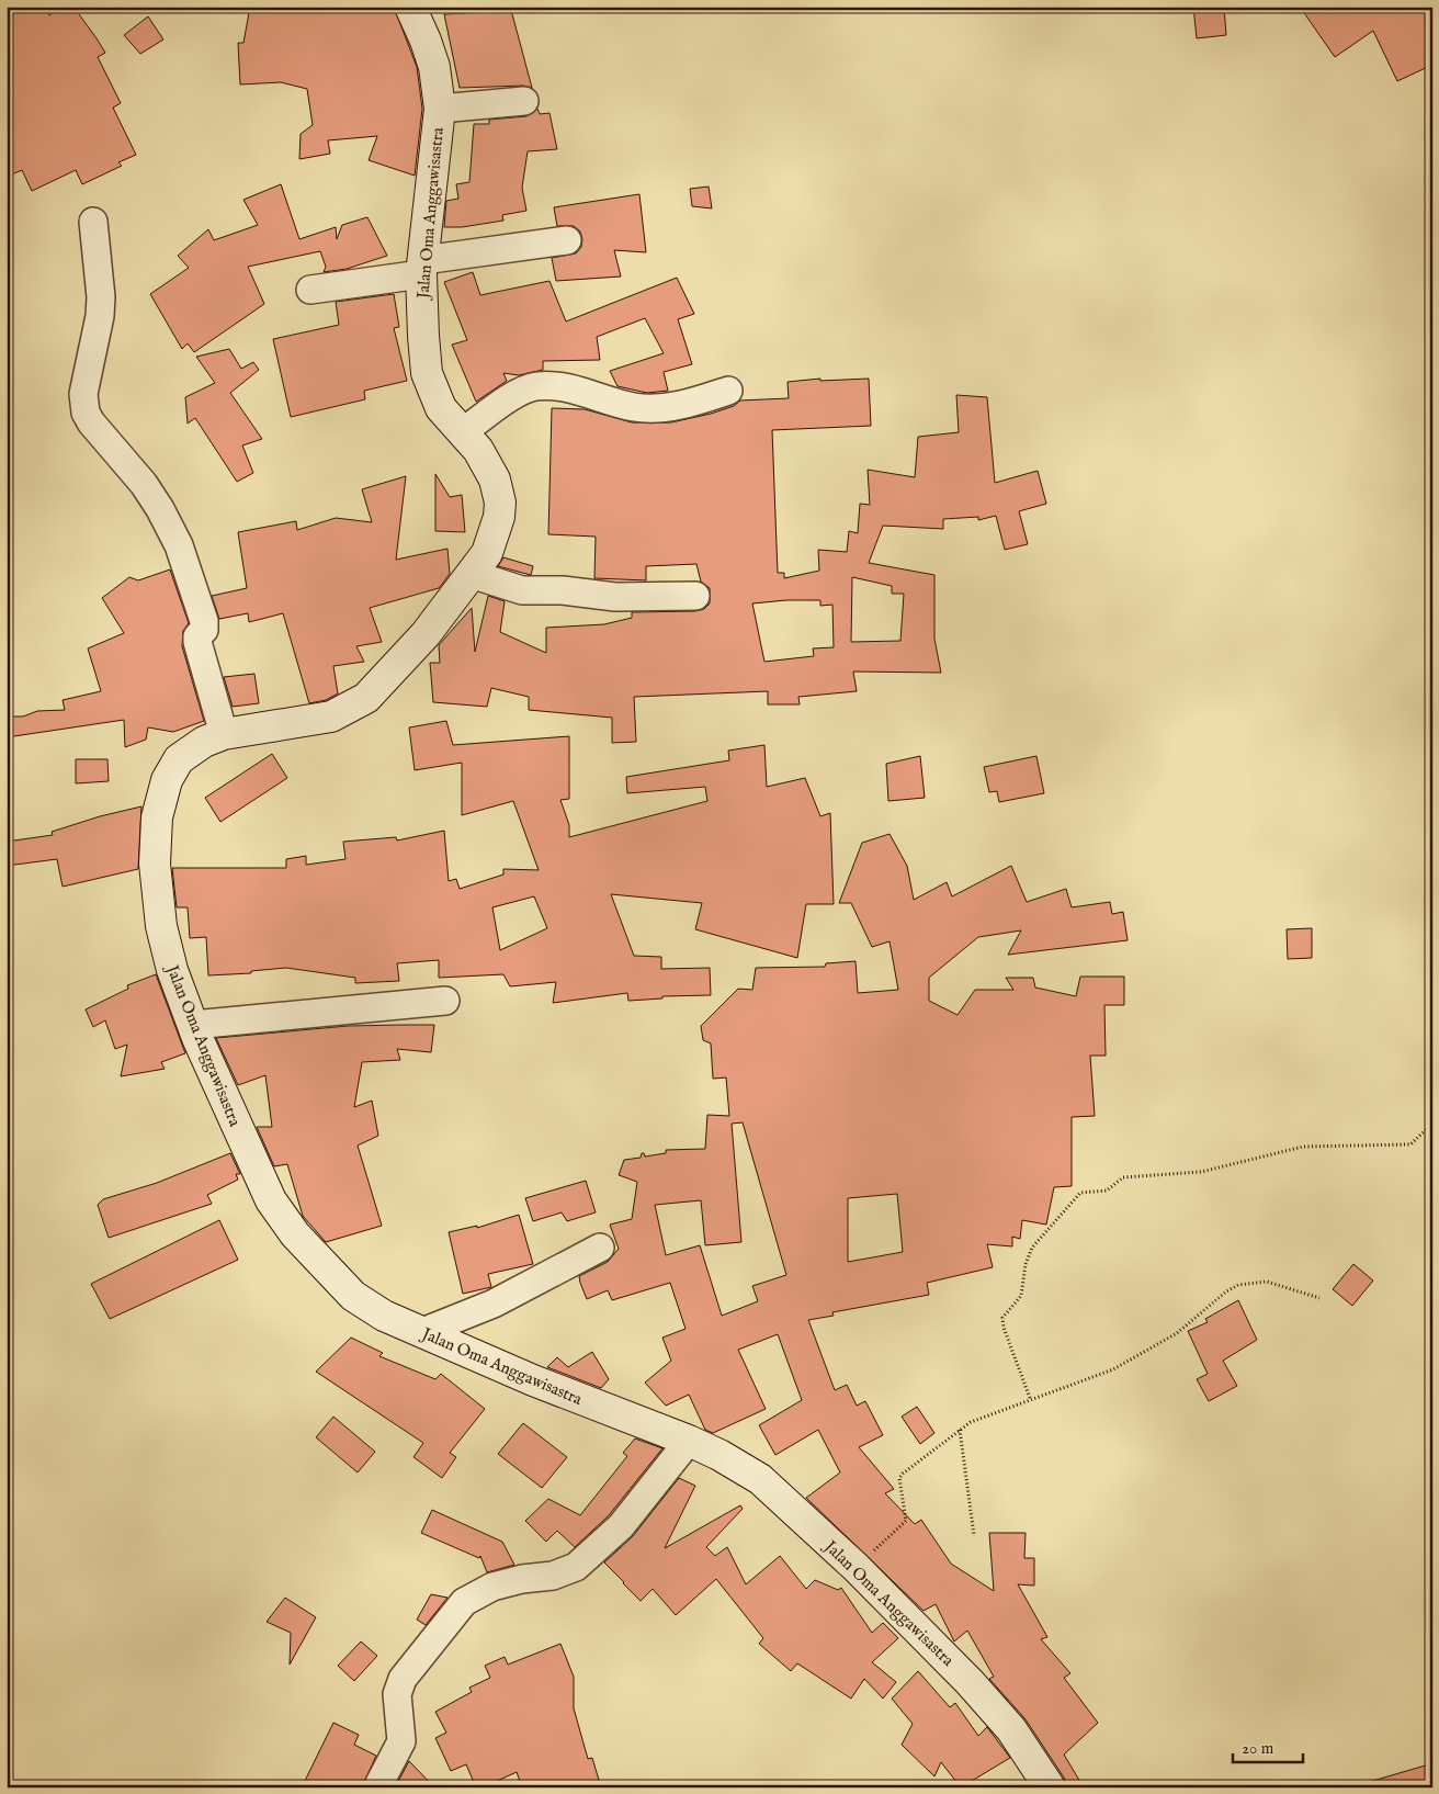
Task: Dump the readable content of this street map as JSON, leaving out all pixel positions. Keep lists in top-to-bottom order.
{
  "streets": {
    "main road": ["Jalan Oma Anggawisastra"]
  },
  "scale_bar": "20 m"
}
